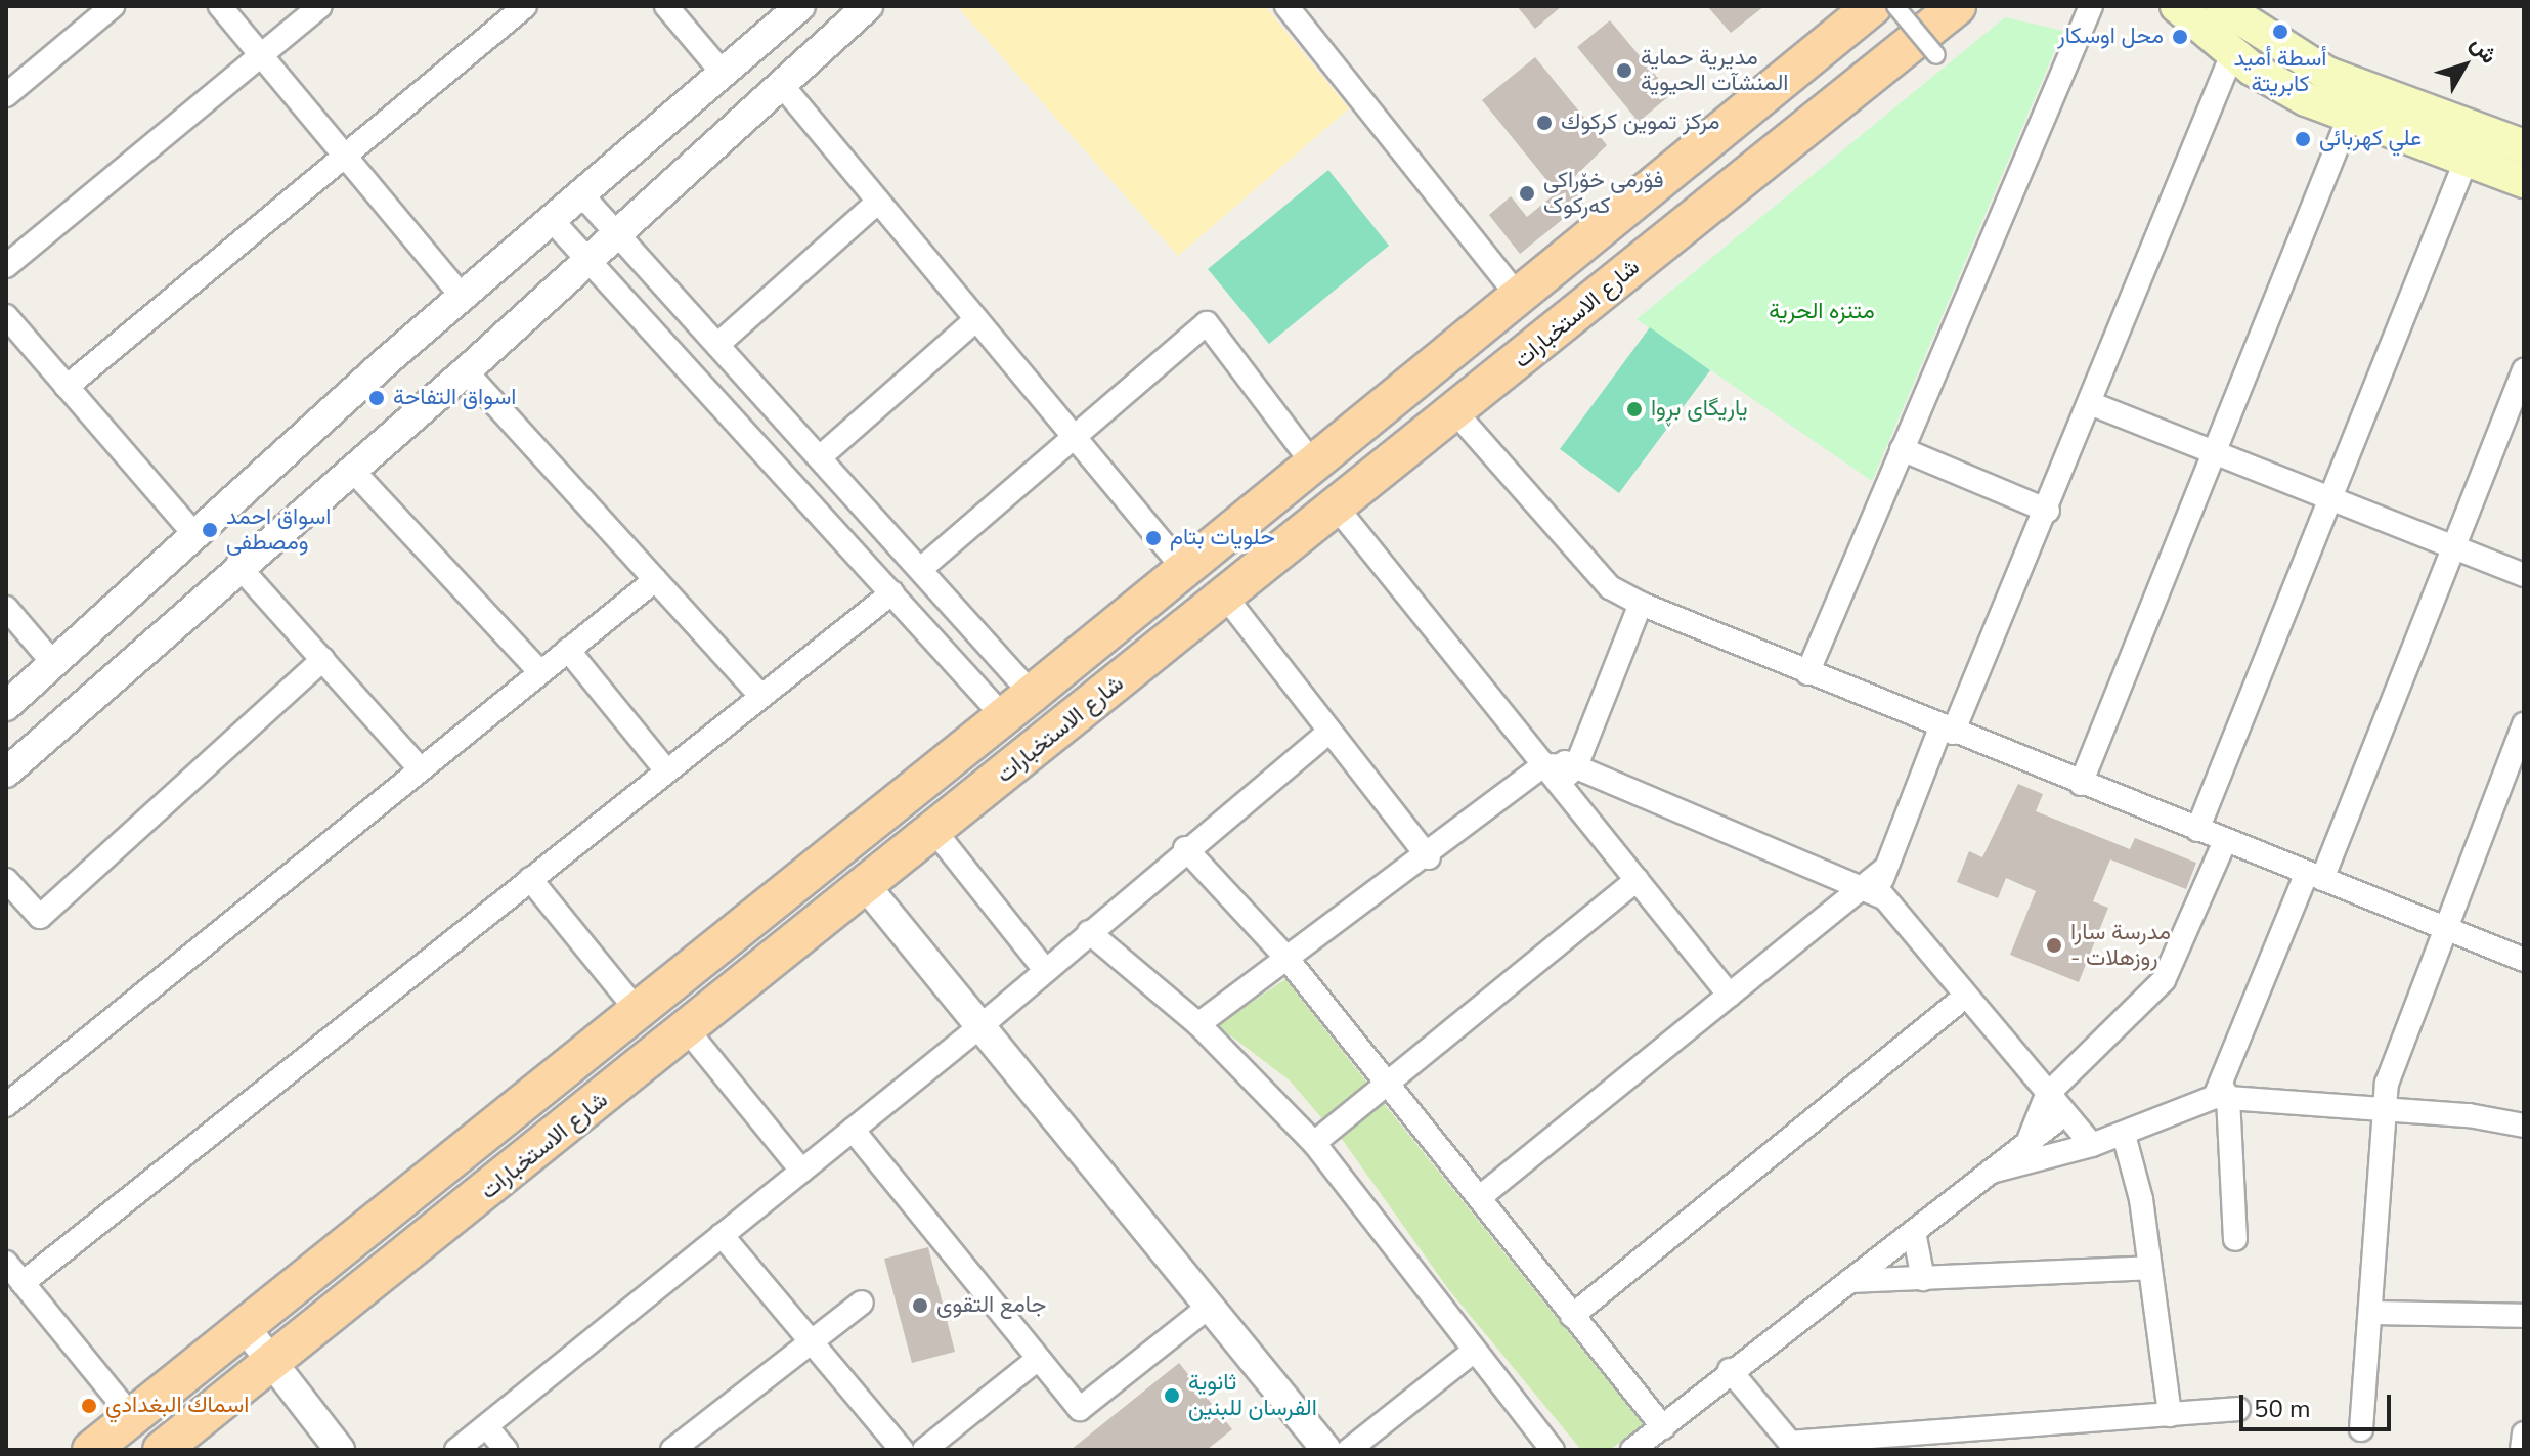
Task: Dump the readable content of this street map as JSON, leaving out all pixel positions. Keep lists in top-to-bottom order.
{
  "streets": {
    "main road": ["شارع الاستخبارات"]
  },
  "parks": ["متنزه الحرية"],
  "places": [
    "أسطة أميد كابريتة",
    "محل اوسكار",
    "مديرية حماية المنشآت الحيوية",
    "مركز تموين كركوك",
    "علي كهربائى",
    "فۆرمی خۆراکی کەرکوک",
    "اسواق التفاحة",
    "یاریگای بڕوا",
    "اسواق احمد ومصطفى",
    "حلويات بتام",
    "مدرسة سارا - روزهلات",
    "جامع التقوى",
    "ثانوية الفرسان للبنين",
    "اسماك البغدادي"
  ],
  "scale_bar": "50 m",
  "north": "top right"
}
